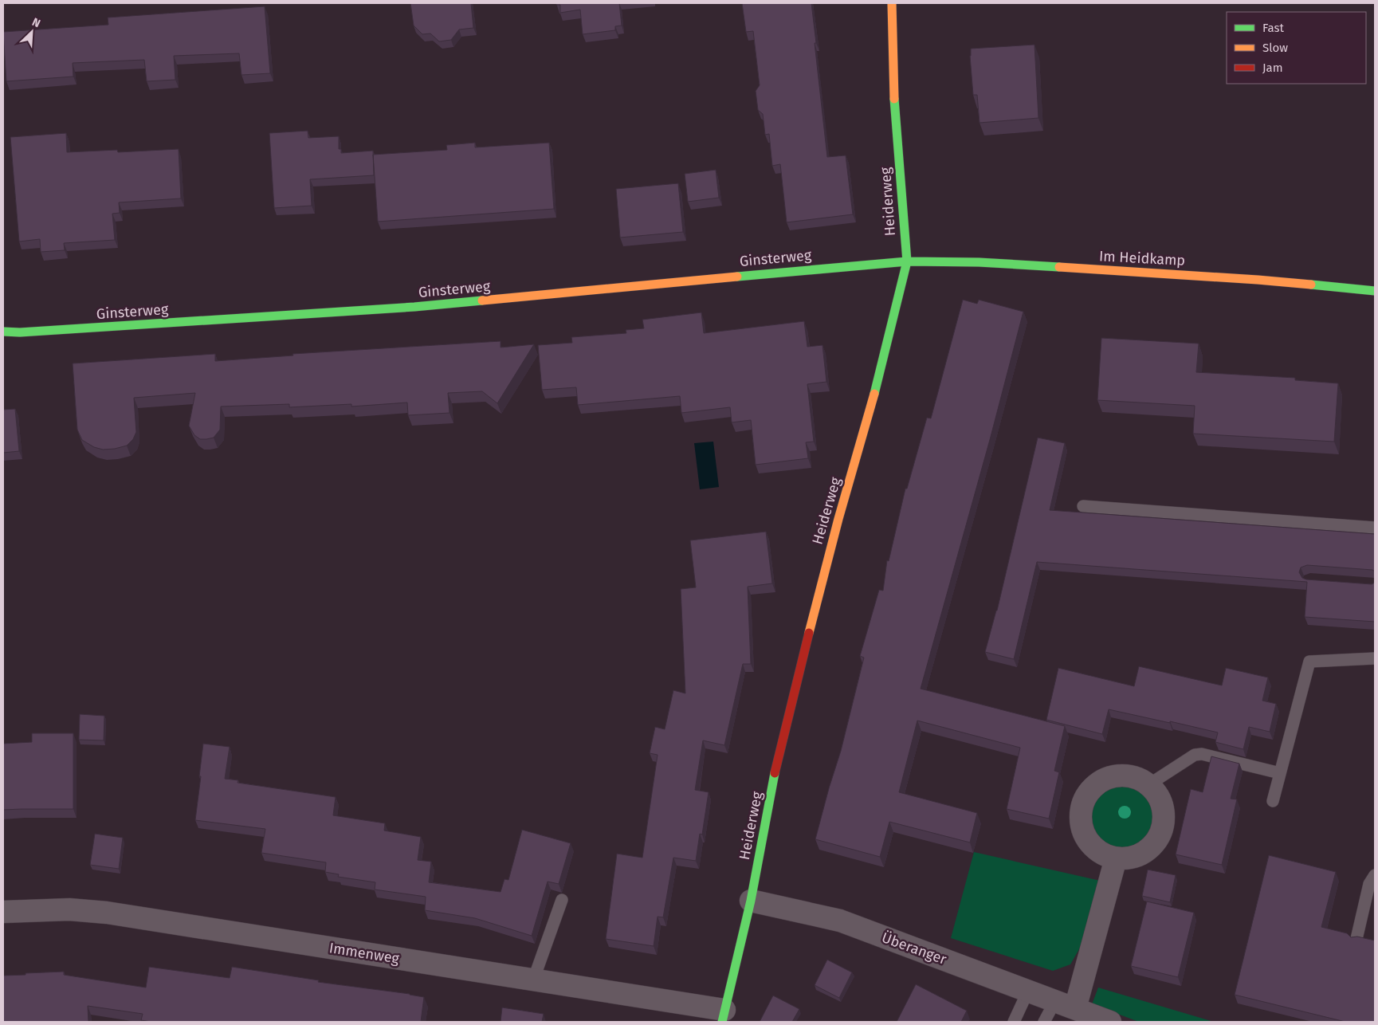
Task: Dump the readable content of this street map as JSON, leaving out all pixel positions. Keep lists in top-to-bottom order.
{
  "streets": {
    "street": [
      "Heiderweg",
      "Ginsterweg",
      "Im Heidkamp",
      "Überanger",
      "Immenweg"
    ]
  },
  "crossings": [
    ["Heiderweg", "Ginsterweg"],
    ["Heiderweg", "Im Heidkamp"],
    ["Heiderweg", "Überanger"],
    ["Heiderweg", "Immenweg"],
    ["Ginsterweg", "Im Heidkamp"]
  ],
  "legend": ["Fast", "Slow", "Jam"],
  "north": "top right"
}
